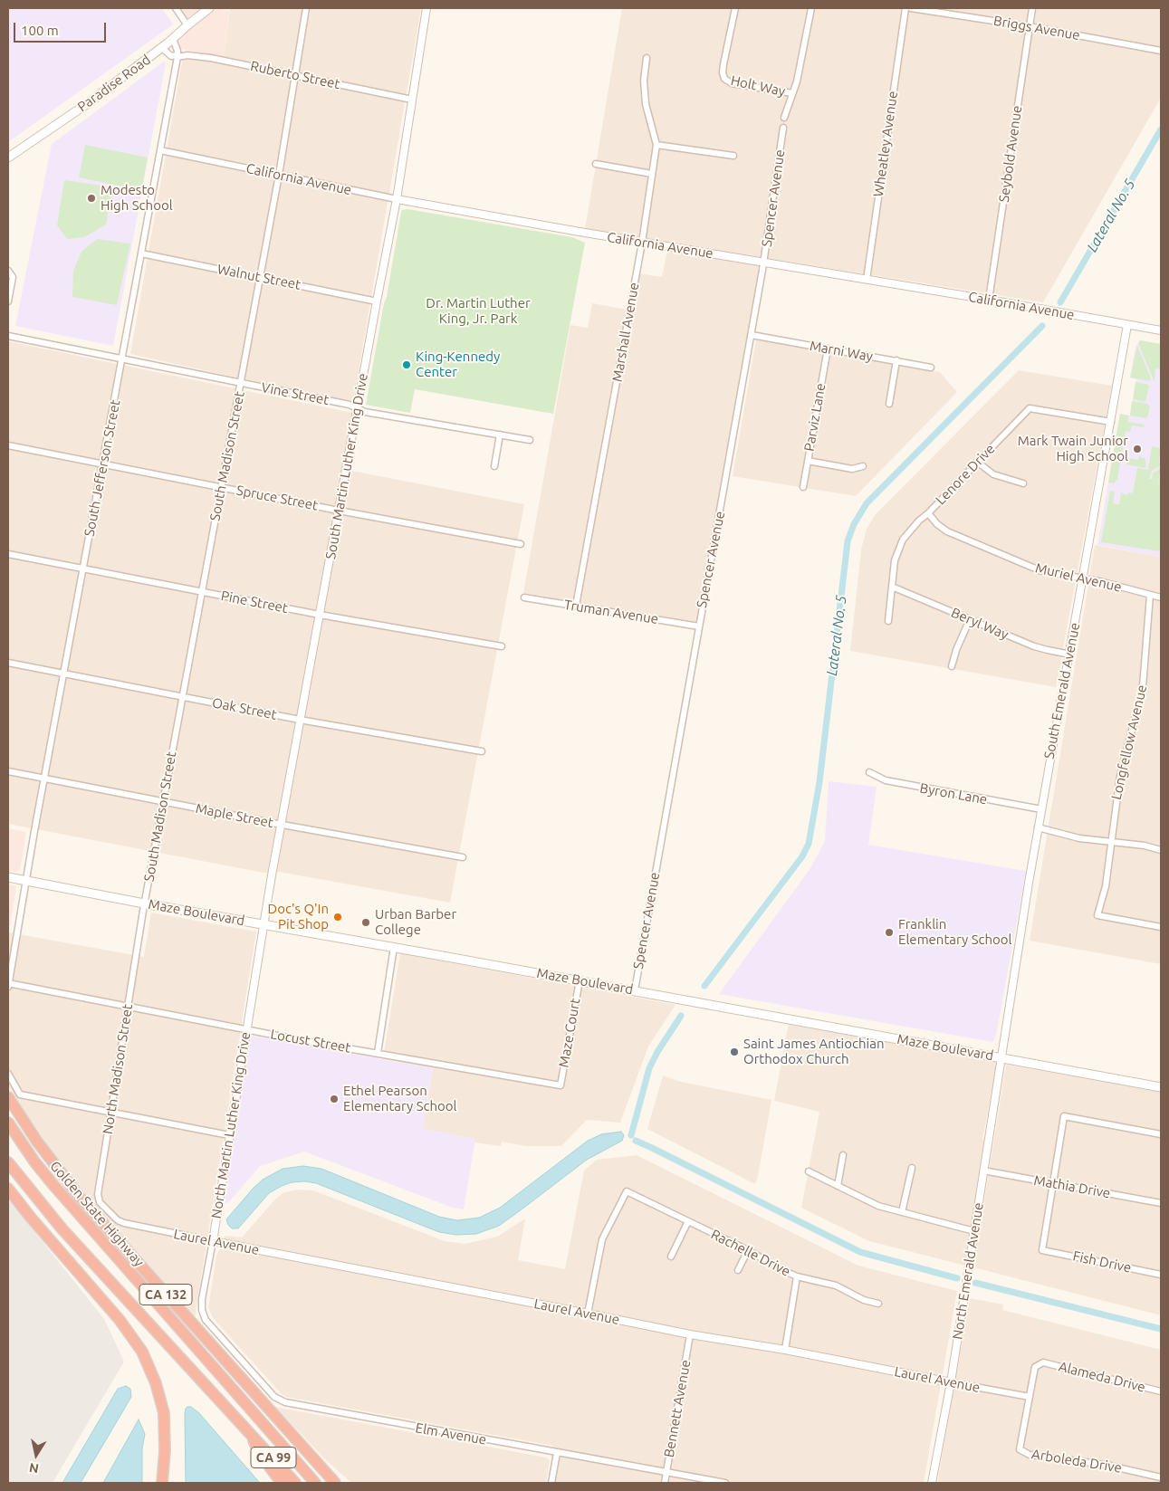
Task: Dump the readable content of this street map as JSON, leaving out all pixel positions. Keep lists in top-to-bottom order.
{
  "streets": {
    "highway": ["Golden State Highway", "CA 132", "CA 99"],
    "main road": ["Paradise Road", "Maze Boulevard"],
    "street": [
      "Briggs Avenue",
      "Ruberto Street",
      "Holt Way",
      "Wheatley Avenue",
      "Seybold Avenue",
      "California Avenue",
      "Spencer Avenue",
      "Walnut Street",
      "Marshall Avenue",
      "Marni Way",
      "Vine Street",
      "Parviz Lane",
      "South Madison Street",
      "South Martin Luther King Drive",
      "South Jefferson Street",
      "Lenore Drive",
      "Spruce Street",
      "Muriel Avenue",
      "Pine Street",
      "Truman Avenue",
      "Beryl Way",
      "South Emerald Avenue",
      "Oak Street",
      "Longfellow Avenue",
      "Byron Lane",
      "Maple Street",
      "Maze Court",
      "Locust Street",
      "North Madison Street",
      "North Martin Luther King Drive",
      "Mathia Drive",
      "Laurel Avenue",
      "Rachelle Drive",
      "Fish Drive",
      "North Emerald Avenue",
      "Alameda Drive",
      "Bennett Avenue",
      "Elm Avenue",
      "Arboleda Drive"
    ]
  },
  "crossings": [
    ["Briggs Avenue", "Seybold Avenue"],
    ["Ruberto Street", "South Madison Street"],
    ["Ruberto Street", "South Martin Luther King Drive"],
    ["Ruberto Street", "South Jefferson Street"],
    ["Paradise Road", "South Jefferson Street"],
    ["Wheatley Avenue", "California Avenue"],
    ["Seybold Avenue", "California Avenue"],
    ["California Avenue", "Spencer Avenue"],
    ["California Avenue", "Marshall Avenue"],
    ["California Avenue", "South Madison Street"],
    ["California Avenue", "South Martin Luther King Drive"],
    ["California Avenue", "South Jefferson Street"],
    ["California Avenue", "South Emerald Avenue"],
    ["Spencer Avenue", "Marni Way"],
    ["Spencer Avenue", "Truman Avenue"],
    ["Spencer Avenue", "Maze Boulevard"],
    ["Walnut Street", "South Madison Street"],
    ["Walnut Street", "South Martin Luther King Drive"],
    ["Walnut Street", "South Jefferson Street"],
    ["Marshall Avenue", "Truman Avenue"],
    ["Marni Way", "Parviz Lane"],
    ["Vine Street", "South Madison Street"],
    ["Vine Street", "South Martin Luther King Drive"],
    ["Vine Street", "South Jefferson Street"],
    ["South Madison Street", "Spruce Street"],
    ["South Madison Street", "Pine Street"],
    ["South Madison Street", "Oak Street"],
    ["South Madison Street", "Maple Street"],
    ["South Madison Street", "Maze Boulevard"],
    ["South Madison Street", "North Madison Street"],
    ["South Martin Luther King Drive", "Spruce Street"],
    ["South Martin Luther King Drive", "Pine Street"],
    ["South Martin Luther King Drive", "Oak Street"],
    ["South Martin Luther King Drive", "Maple Street"],
    ["South Martin Luther King Drive", "Maze Boulevard"],
    ["South Martin Luther King Drive", "North Martin Luther King Drive"],
    ["South Jefferson Street", "Spruce Street"],
    ["South Jefferson Street", "Pine Street"],
    ["South Jefferson Street", "Oak Street"],
    ["South Jefferson Street", "Maple Street"],
    ["South Jefferson Street", "Maze Boulevard"],
    ["South Jefferson Street", "Locust Street"],
    ["Lenore Drive", "Muriel Avenue"],
    ["Lenore Drive", "Beryl Way"],
    ["Lenore Drive", "South Emerald Avenue"],
    ["Muriel Avenue", "South Emerald Avenue"],
    ["Muriel Avenue", "Longfellow Avenue"],
    ["Beryl Way", "South Emerald Avenue"],
    ["South Emerald Avenue", "Byron Lane"],
    ["South Emerald Avenue", "Maze Boulevard"],
    ["South Emerald Avenue", "North Emerald Avenue"],
    ["Maze Boulevard", "Maze Court"],
    ["Maze Boulevard", "North Madison Street"],
    ["Maze Boulevard", "North Martin Luther King Drive"],
    ["Maze Boulevard", "North Emerald Avenue"],
    ["Maze Court", "Locust Street"],
    ["Locust Street", "North Madison Street"],
    ["Locust Street", "North Martin Luther King Drive"],
    ["North Madison Street", "Laurel Avenue"],
    ["North Martin Luther King Drive", "Laurel Avenue"],
    ["North Martin Luther King Drive", "Elm Avenue"],
    ["Mathia Drive", "Fish Drive"],
    ["Mathia Drive", "North Emerald Avenue"],
    ["Laurel Avenue", "Rachelle Drive"],
    ["Laurel Avenue", "North Emerald Avenue"],
    ["Laurel Avenue", "Alameda Drive"],
    ["Laurel Avenue", "Bennett Avenue"],
    ["Laurel Avenue", "Arboleda Drive"],
    ["Alameda Drive", "Arboleda Drive"],
    ["Bennett Avenue", "Elm Avenue"]
  ],
  "water": ["Lateral No. 5"],
  "parks": ["Dr. Martin Luther King, Jr. Park"],
  "places": [
    "Modesto High School",
    "King-Kennedy Center",
    "Mark Twain Junior High School",
    "Doc's Q'In Pit Shop",
    "Urban Barber College",
    "Franklin Elementary School",
    "Saint James Antiochian Orthodox Church",
    "Ethel Pearson Elementary School"
  ],
  "scale_bar": "100 m",
  "north": "bottom"
}
